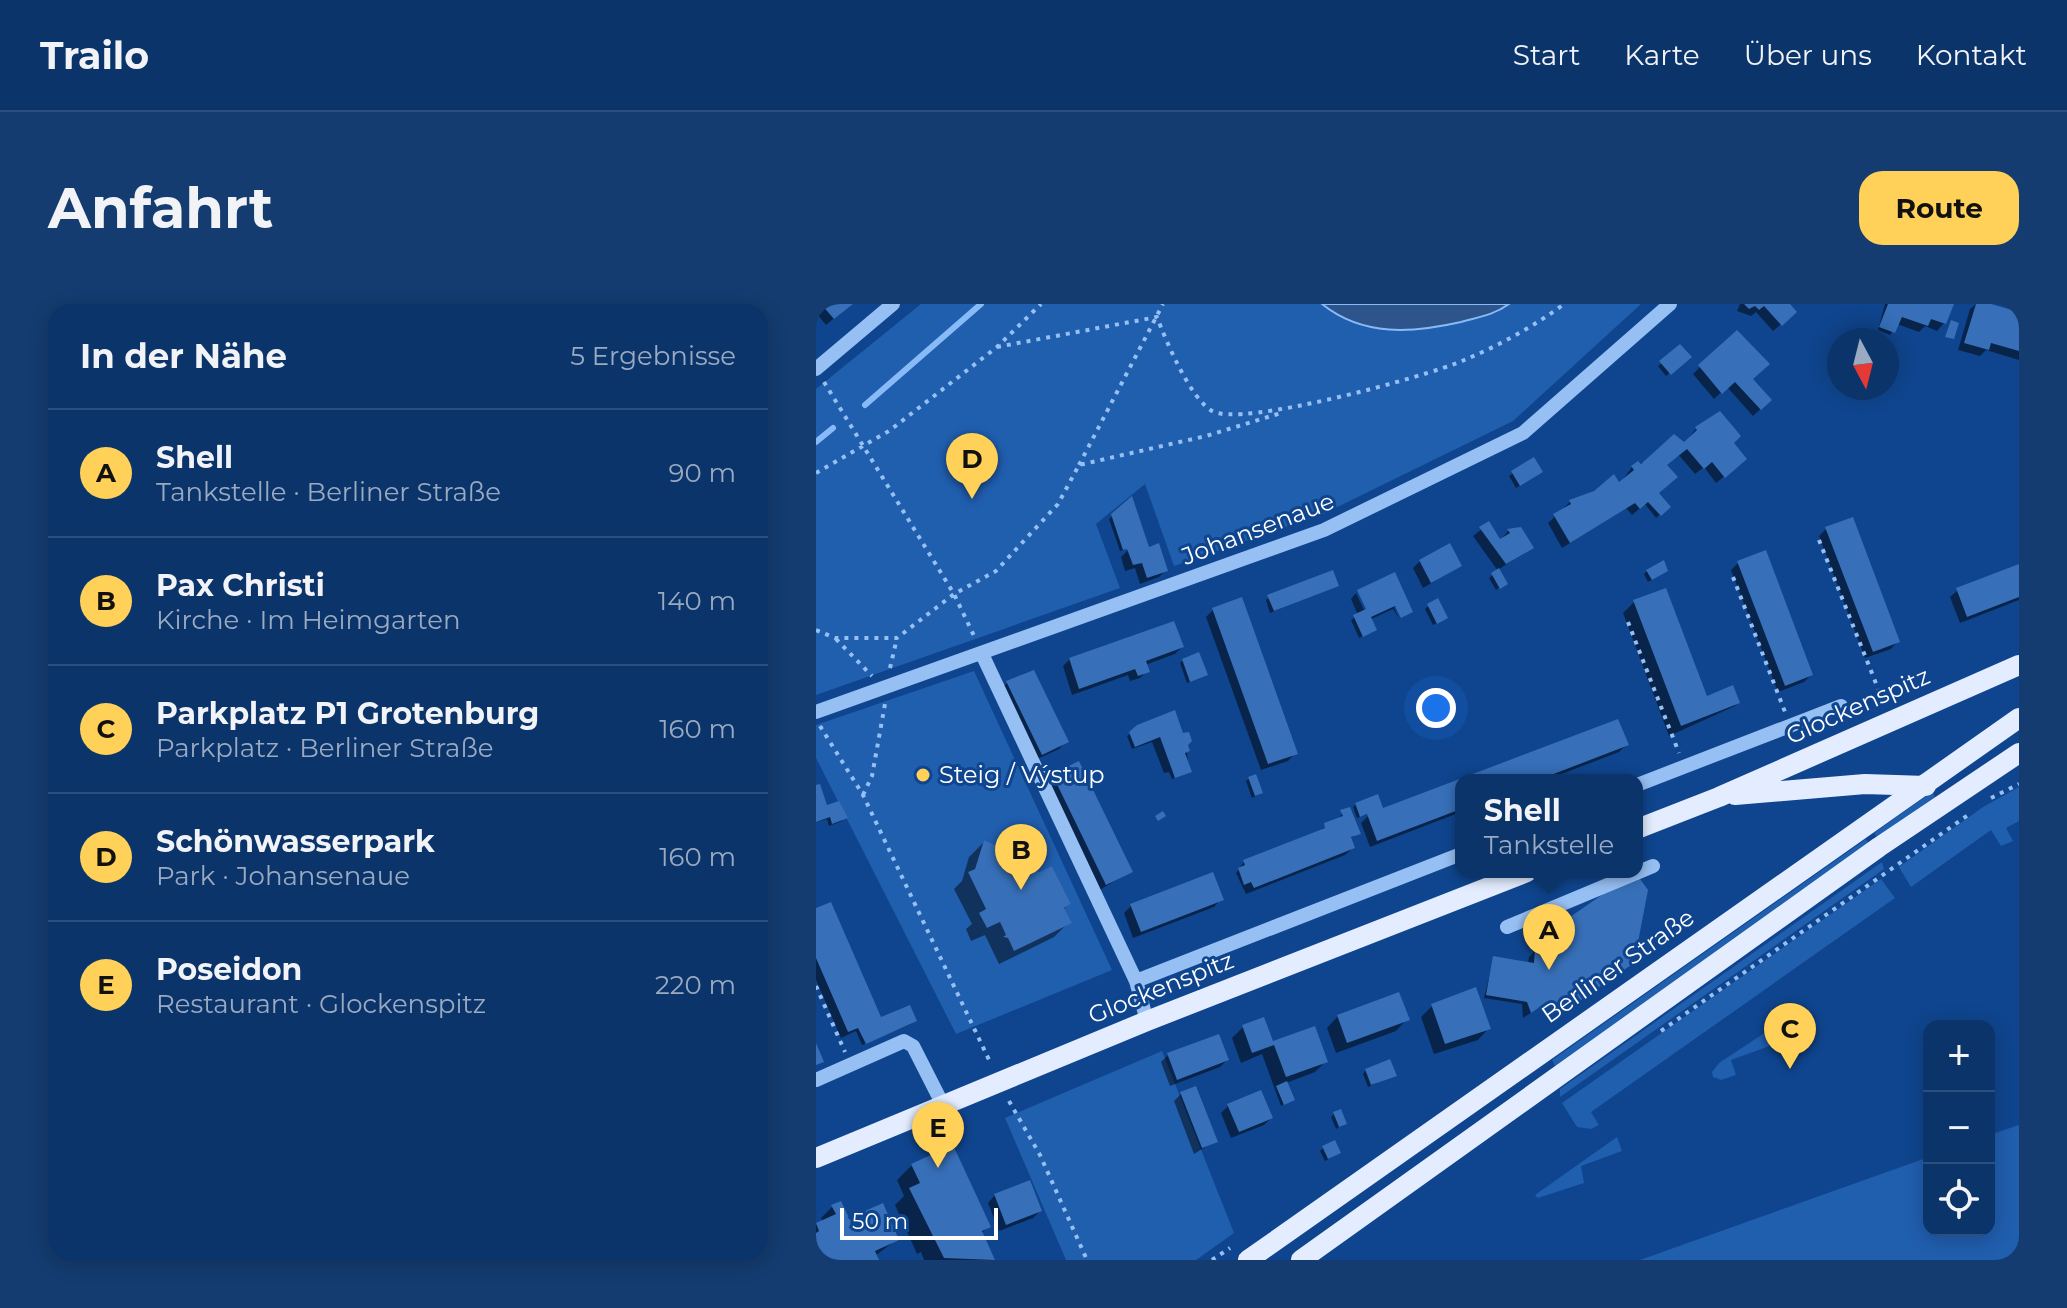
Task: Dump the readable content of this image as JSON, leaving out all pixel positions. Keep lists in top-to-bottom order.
{
  "streets": {
    "main road": ["Glockenspitz", "Berliner Straße"],
    "street": ["Johansenaue"]
  },
  "crossings": [
    ["Glockenspitz", "Berliner Straße"]
  ],
  "places": ["Steig / Výstup"],
  "scale_bar": "50 m",
  "north": "bottom",
  "page": {
    "header": "Trailo",
    "nav": [
      "Start",
      "Karte",
      "Über uns",
      "Kontakt"
    ],
    "buttons": "Route",
    "title": "Anfahrt",
    "heading": ["In der Nähe", "5 Ergebnisse"],
    "list": [
      {
        "mark": "A",
        "name": "Shell",
        "note": "Tankstelle · Berliner Straße",
        "value": "90 m"
      },
      {
        "mark": "B",
        "name": "Pax Christi",
        "note": "Kirche · Im Heimgarten",
        "value": "140 m"
      },
      {
        "mark": "C",
        "name": "Parkplatz P1 Grotenburg",
        "note": "Parkplatz · Berliner Straße",
        "value": "160 m"
      },
      {
        "mark": "D",
        "name": "Schönwasserpark",
        "note": "Park · Johansenaue",
        "value": "160 m"
      },
      {
        "mark": "E",
        "name": "Poseidon",
        "note": "Restaurant · Glockenspitz",
        "value": "220 m"
      }
    ],
    "pins": [
      "D",
      "B",
      "A",
      "C",
      "E"
    ],
    "popup": ["Shell", "Tankstelle"],
    "map_buttons": ["+", "−"],
    "scale": "50 m"
  }
}
